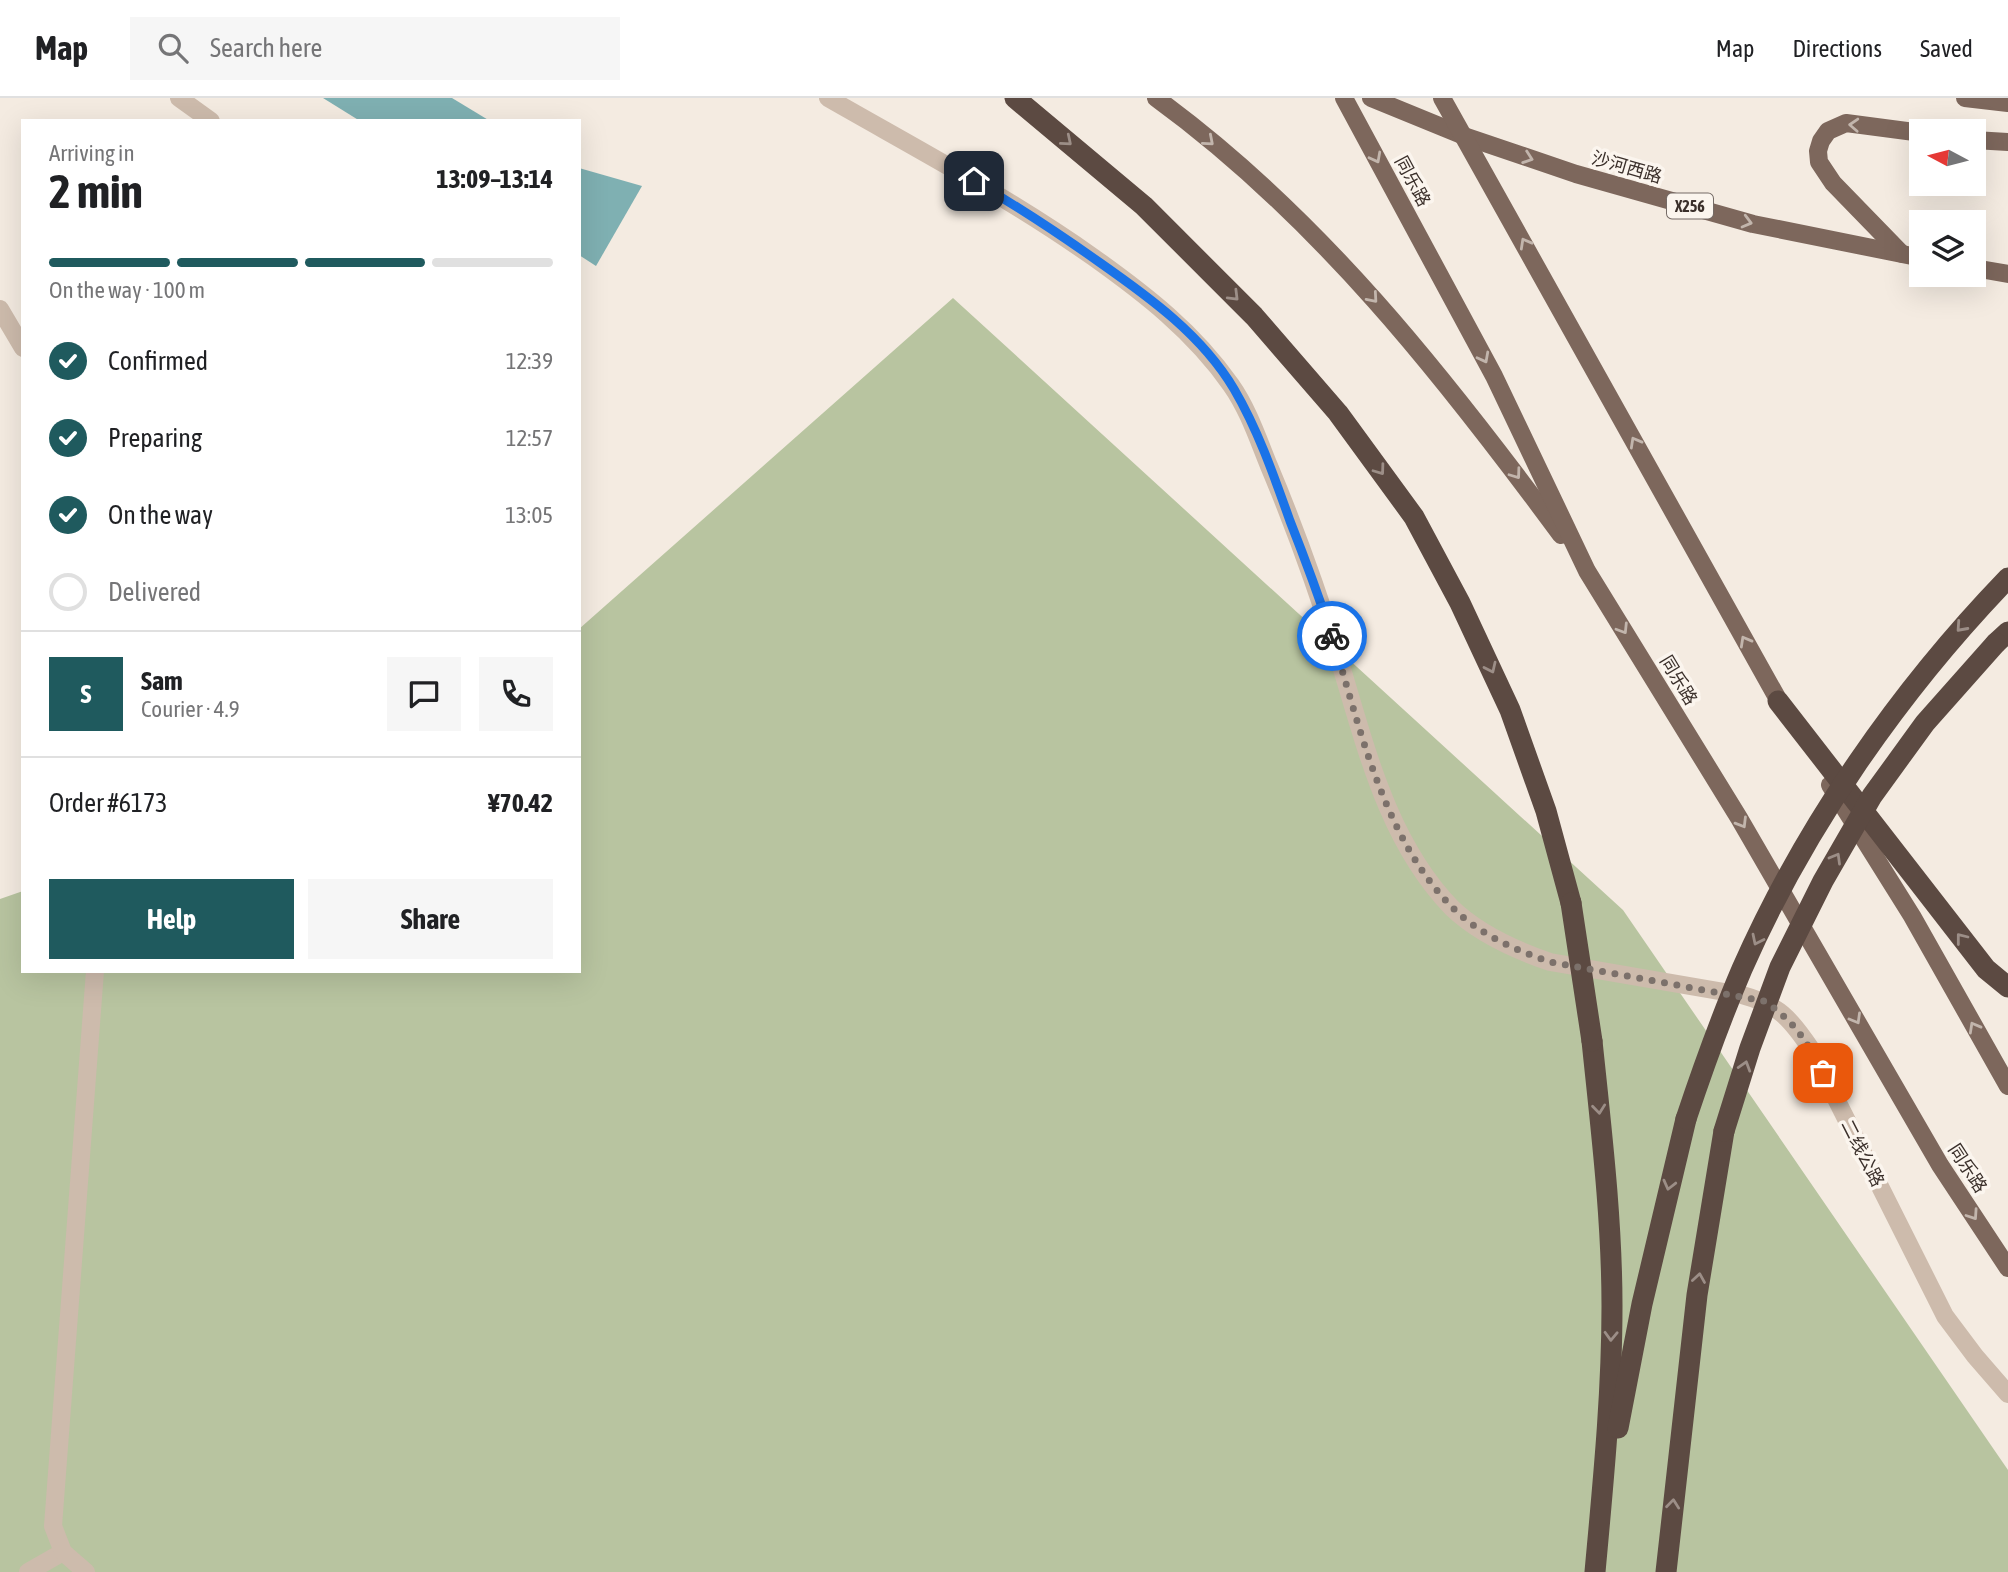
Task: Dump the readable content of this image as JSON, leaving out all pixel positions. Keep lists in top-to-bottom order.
{
  "streets": {
    "main road": ["沙河西路", "同乐路", "X256"],
    "street": ["二线公路"]
  },
  "one_way": ["沙河西路"],
  "north": "left",
  "page": {
    "header": "Map",
    "search": "Search here",
    "nav": ["Map", "Directions", "Saved"],
    "heading": ["2 min", "Arriving in", "13:09–13:14"],
    "panel": [
      "Sam",
      "Courier · 4.9",
      "Order #6173",
      "¥70.42"
    ],
    "bar": "On the way · 100 m",
    "list": [
      ["Confirmed", "12:39"],
      ["Preparing", "12:57"],
      ["On the way", "13:05"],
      "Delivered"
    ],
    "round": "S",
    "buttons": ["Help", "Share"]
  }
}
